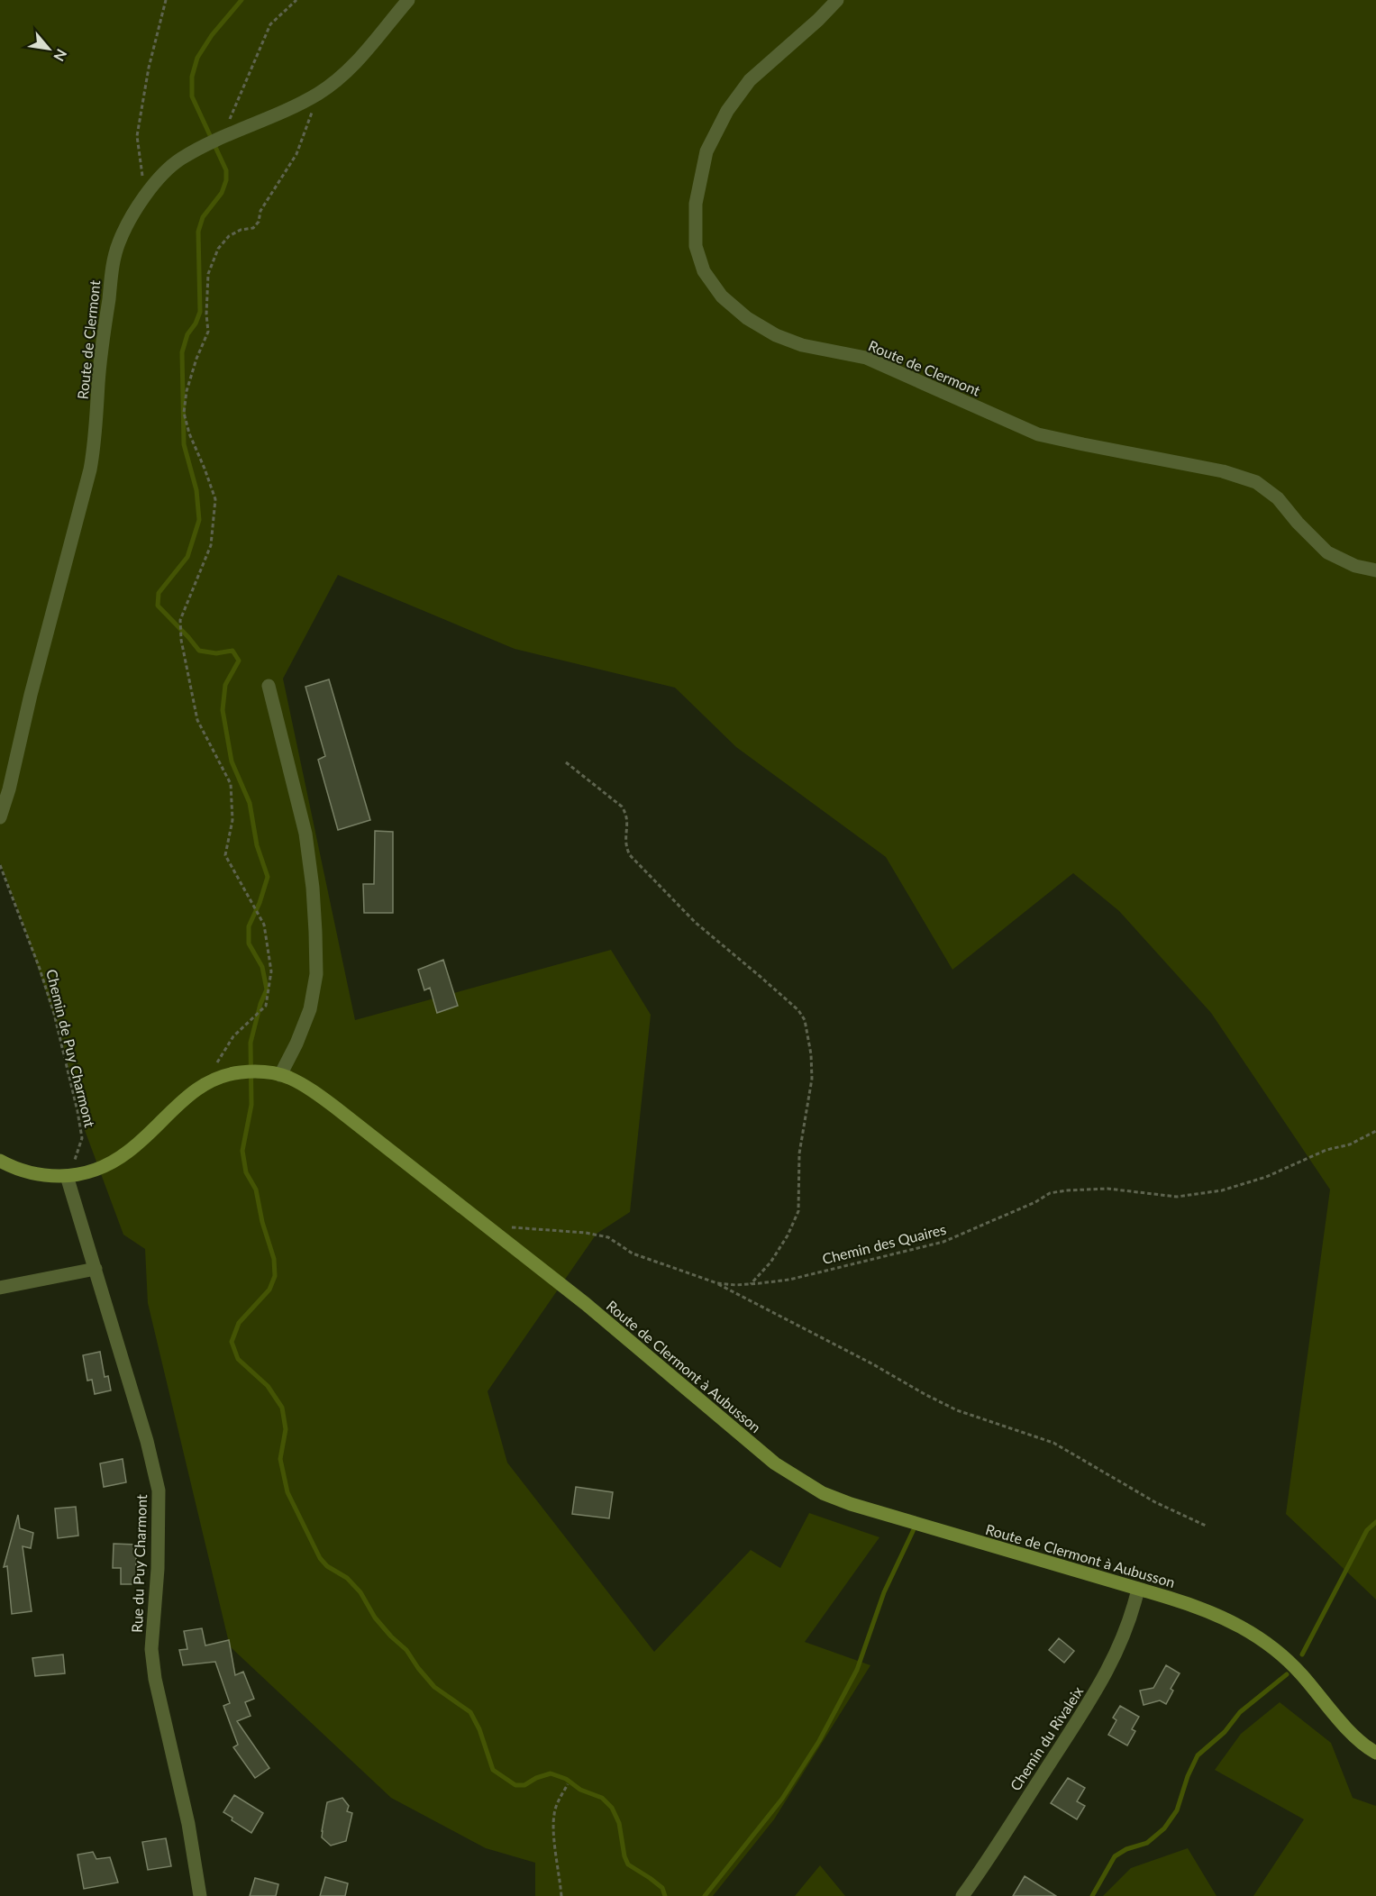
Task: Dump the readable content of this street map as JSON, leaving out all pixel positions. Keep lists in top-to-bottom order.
{
  "streets": {
    "main road": ["Route de Clermont à Aubusson"],
    "street": ["Route de Clermont", "Rue du Puy Charmont", "Chemin du Rivaleix"],
    "path": ["Chemin de Puy Charmont", "Chemin des Quaires"]
  },
  "crossings": [
    ["Chemin de Puy Charmont", "Route de Clermont à Aubusson"],
    ["Chemin de Puy Charmont", "Rue du Puy Charmont"],
    ["Chemin des Quaires", "Route de Clermont à Aubusson"],
    ["Route de Clermont à Aubusson", "Rue du Puy Charmont"],
    ["Route de Clermont à Aubusson", "Chemin du Rivaleix"]
  ],
  "north": "bottom right"
}
